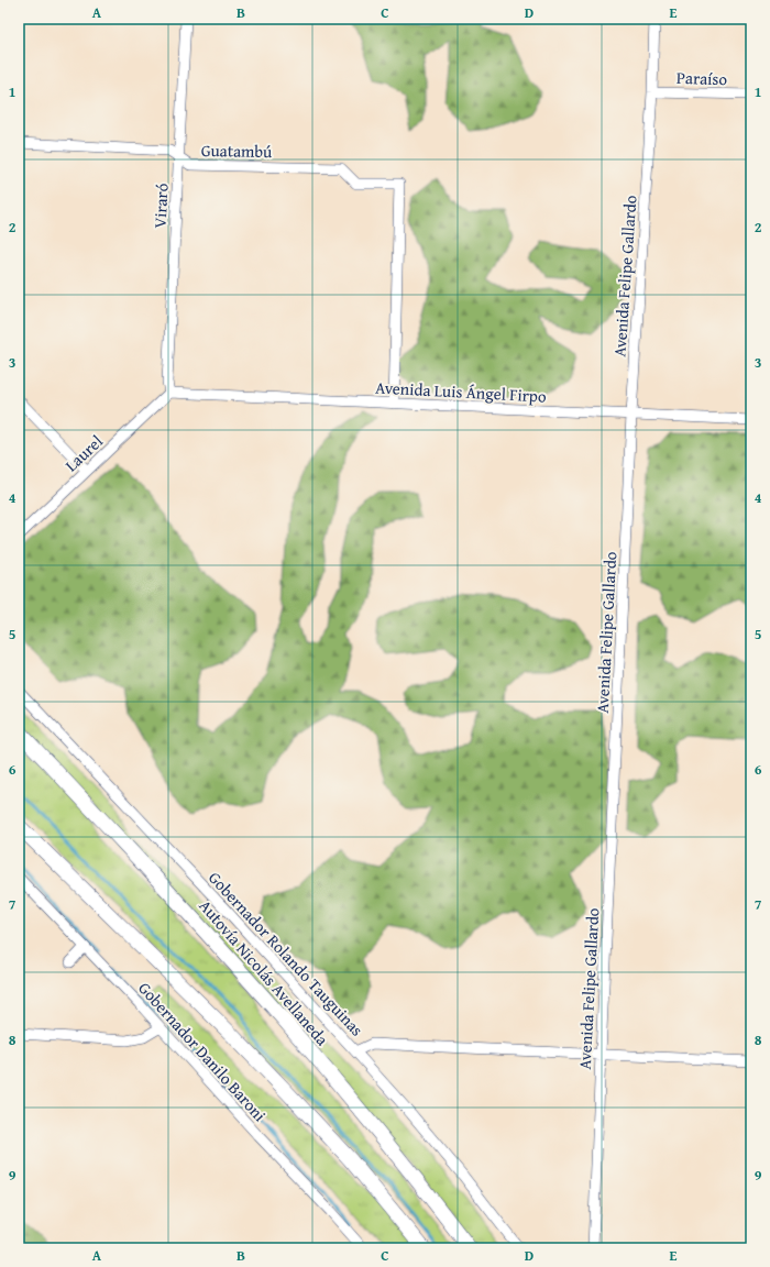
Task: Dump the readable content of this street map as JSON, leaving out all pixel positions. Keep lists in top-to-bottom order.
{
  "streets": {
    "highway": ["Autovía Nicolás Avellaneda"],
    "street": [
      "Paraíso",
      "Guatambú",
      "Viraró",
      "Avenida Felipe Gallardo",
      "Avenida Luis Ángel Firpo",
      "Laurel",
      "Gobernador Rolando Tauguinas",
      "Gobernador Danilo Baroni"
    ]
  },
  "crossings": [
    ["Paraíso", "Avenida Felipe Gallardo"],
    ["Guatambú", "Viraró"],
    ["Guatambú", "Avenida Luis Ángel Firpo"],
    ["Viraró", "Avenida Luis Ángel Firpo"],
    ["Viraró", "Laurel"],
    ["Avenida Felipe Gallardo", "Avenida Luis Ángel Firpo"],
    ["Avenida Luis Ángel Firpo", "Laurel"]
  ],
  "grid": {
    "columns": [
      "A",
      "B",
      "C",
      "D",
      "E"
    ],
    "rows": [
      "1",
      "2",
      "3",
      "4",
      "5",
      "6",
      "7",
      "8",
      "9"
    ]
  }
}
